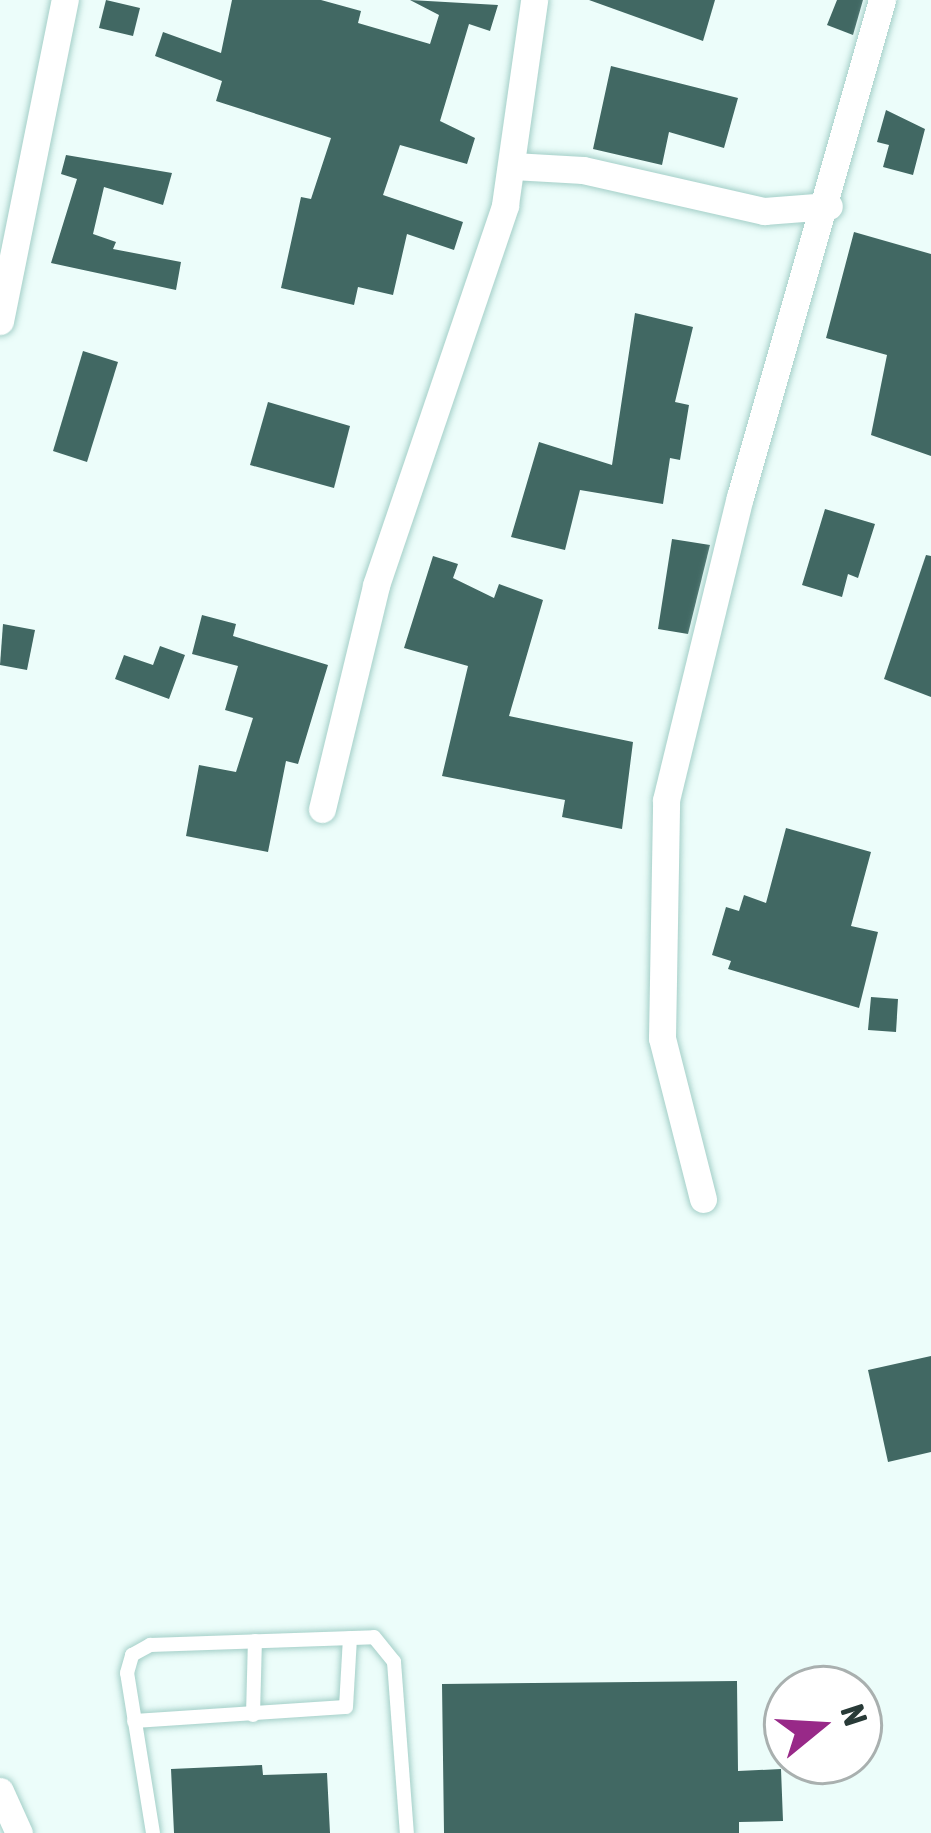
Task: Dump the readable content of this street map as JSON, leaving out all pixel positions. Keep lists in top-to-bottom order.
{
  "north": "right"
}
